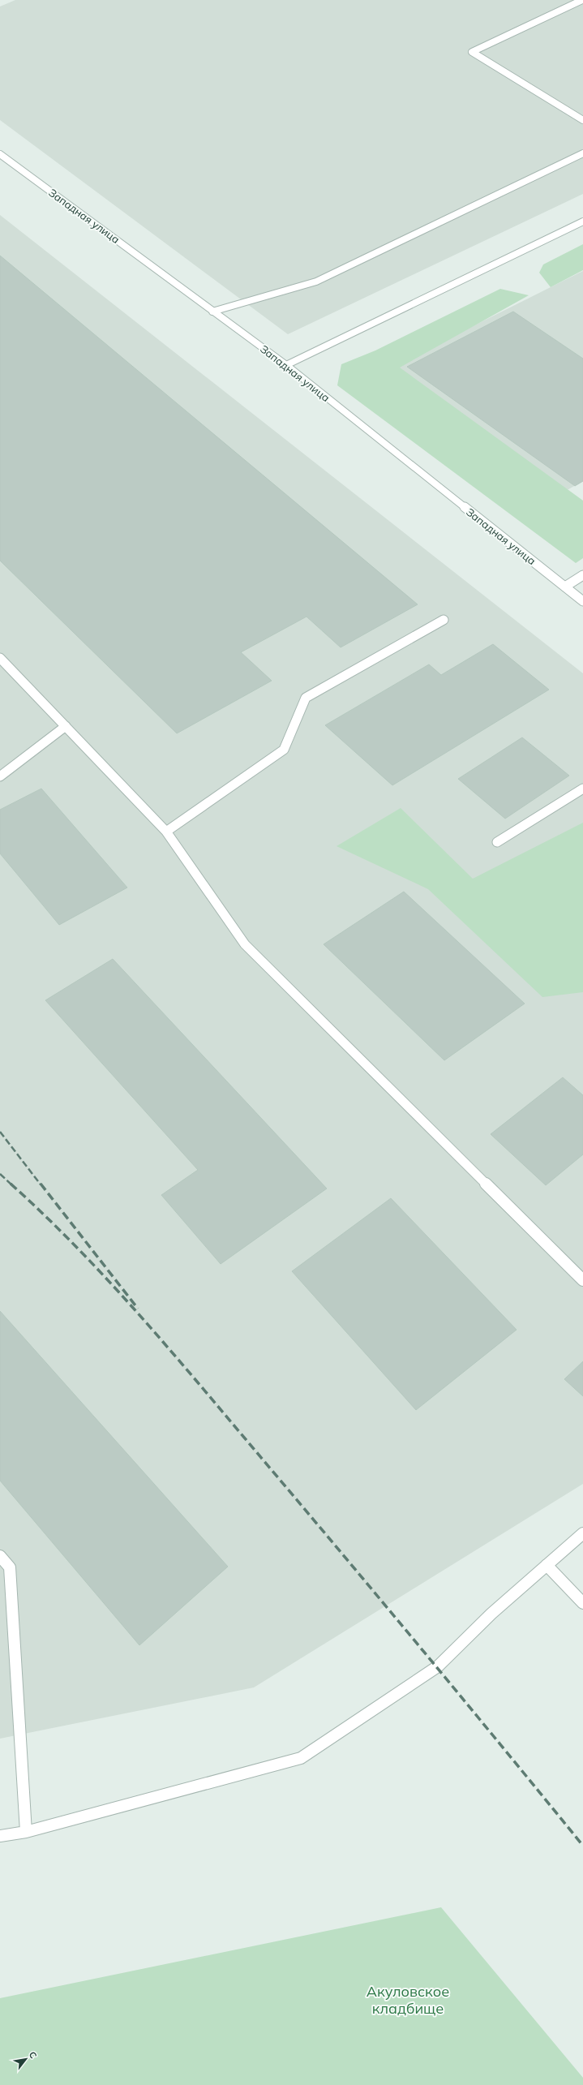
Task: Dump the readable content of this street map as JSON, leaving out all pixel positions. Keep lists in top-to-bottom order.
{
  "streets": {
    "street": ["Западная улица"]
  },
  "parks": ["Акуловское кладбище"],
  "north": "top right"
}
